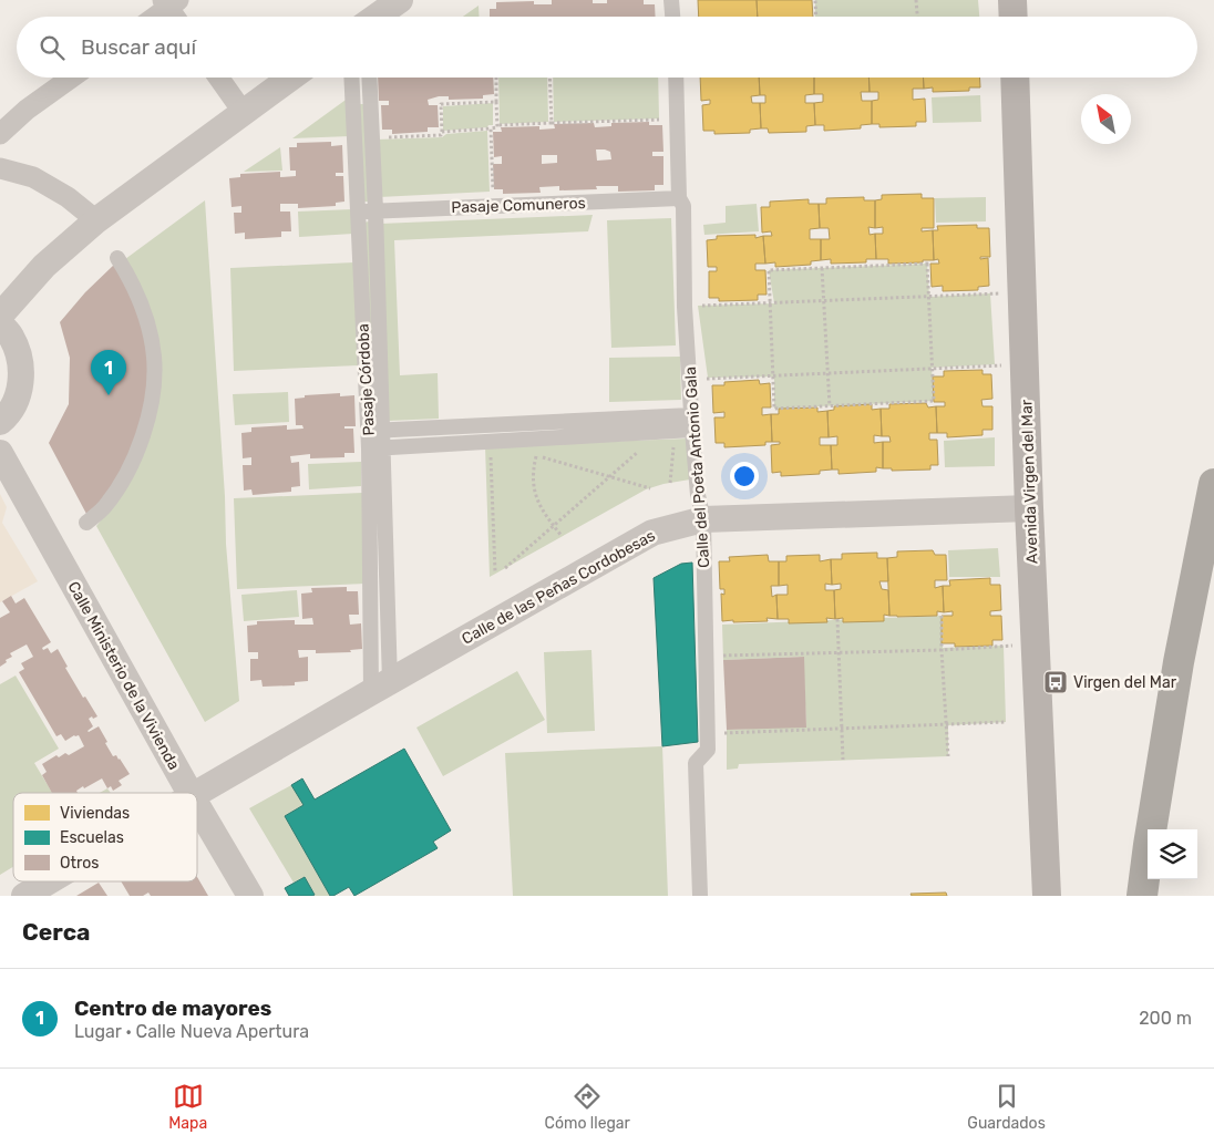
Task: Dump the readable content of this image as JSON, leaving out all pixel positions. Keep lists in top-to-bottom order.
{
  "streets": {
    "main road": ["Avenida Virgen del Mar"],
    "street": [
      "Pasaje Comuneros",
      "Pasaje Córdoba",
      "Calle del Poeta Antonio Gala",
      "Calle de las Peñas Cordobesas",
      "Calle Ministerio de la Vivienda"
    ]
  },
  "crossings": [
    ["Pasaje Comuneros", "Pasaje Córdoba"],
    ["Pasaje Comuneros", "Calle del Poeta Antonio Gala"],
    ["Pasaje Córdoba", "Calle de las Peñas Cordobesas"],
    ["Calle del Poeta Antonio Gala", "Calle de las Peñas Cordobesas"],
    ["Avenida Virgen del Mar", "Calle de las Peñas Cordobesas"]
  ],
  "places": {
    "bus stop": ["Virgen del Mar"]
  },
  "legend": ["Viviendas", "Escuelas", "Otros"],
  "north": "top left",
  "page": {
    "search": "Buscar aquí",
    "pins": "1",
    "heading": "Cerca",
    "list": [
      {
        "mark": "1",
        "name": "Centro de mayores",
        "note": "Lugar · Calle Nueva Apertura",
        "value": "200 m"
      }
    ],
    "nav": ["Mapa", "Cómo llegar", "Guardados"]
  }
}
